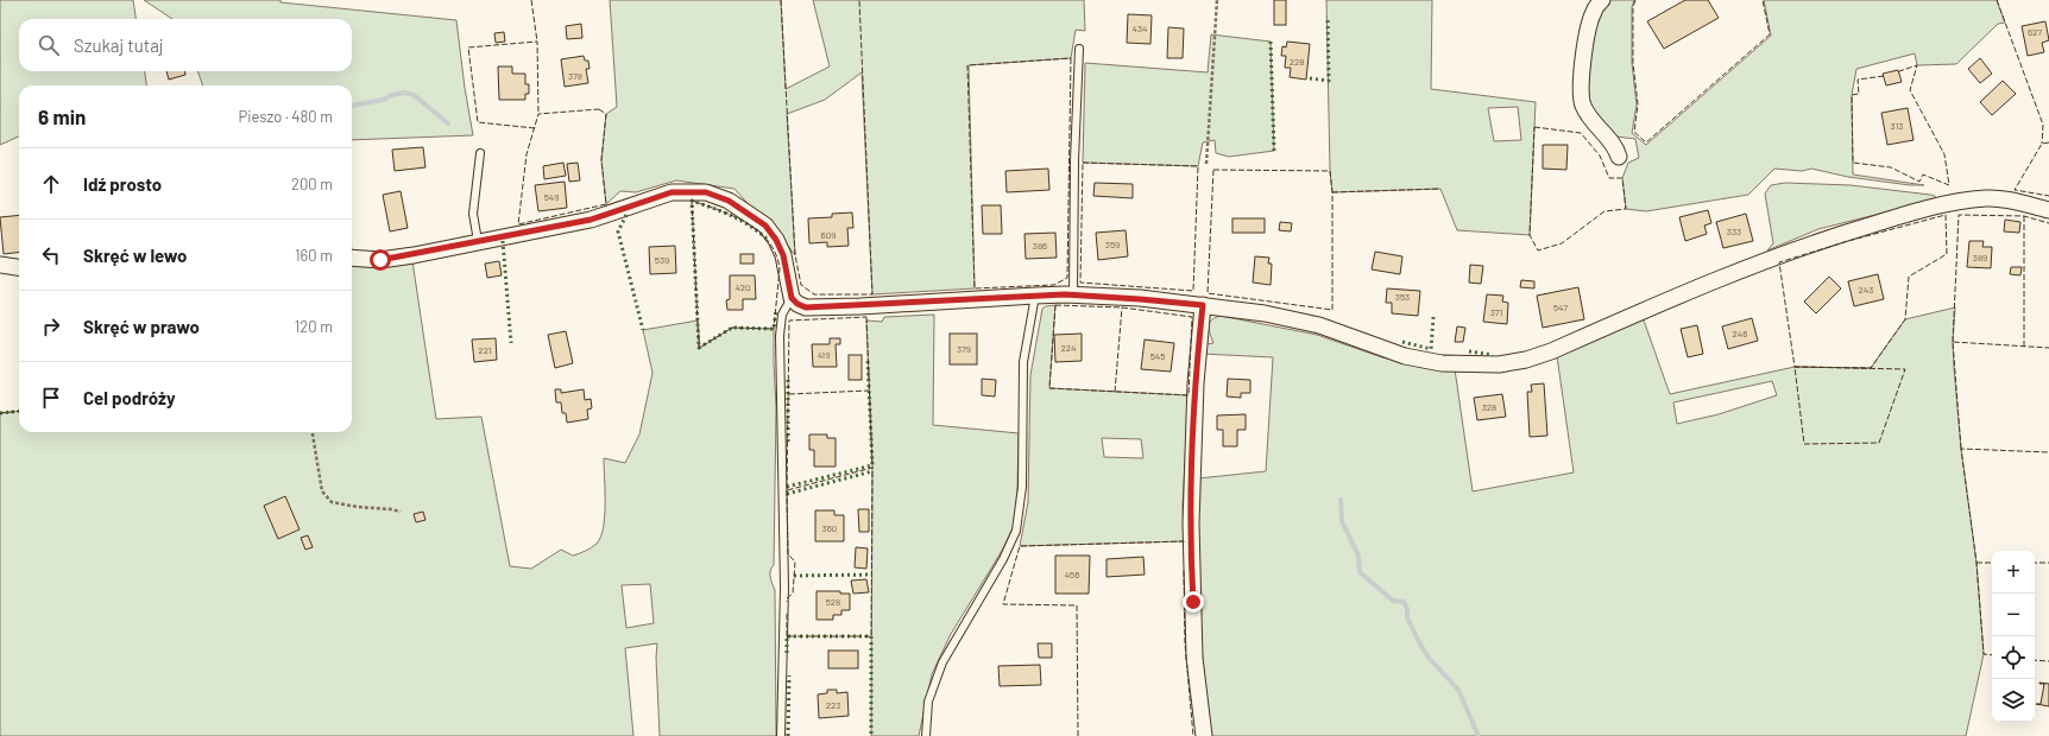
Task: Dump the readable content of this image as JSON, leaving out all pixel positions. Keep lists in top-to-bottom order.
{
  "house_numbers": [
    "434",
    "627",
    "228",
    "378",
    "313",
    "549",
    "333",
    "609",
    "359",
    "386",
    "389",
    "539",
    "420",
    "243",
    "353",
    "547",
    "371",
    "246",
    "224",
    "379",
    "221",
    "419",
    "545",
    "328",
    "360",
    "456",
    "528",
    "223"
  ],
  "page": {
    "search": "Szukaj tutaj",
    "heading": ["6 min", "Pieszo · 480 m"],
    "list": [
      ["Idź prosto", "200 m"],
      ["Skręć w lewo", "160 m"],
      ["Skręć w prawo", "120 m"],
      "Cel podróży"
    ],
    "map_buttons": ["+", "−"]
  }
}
